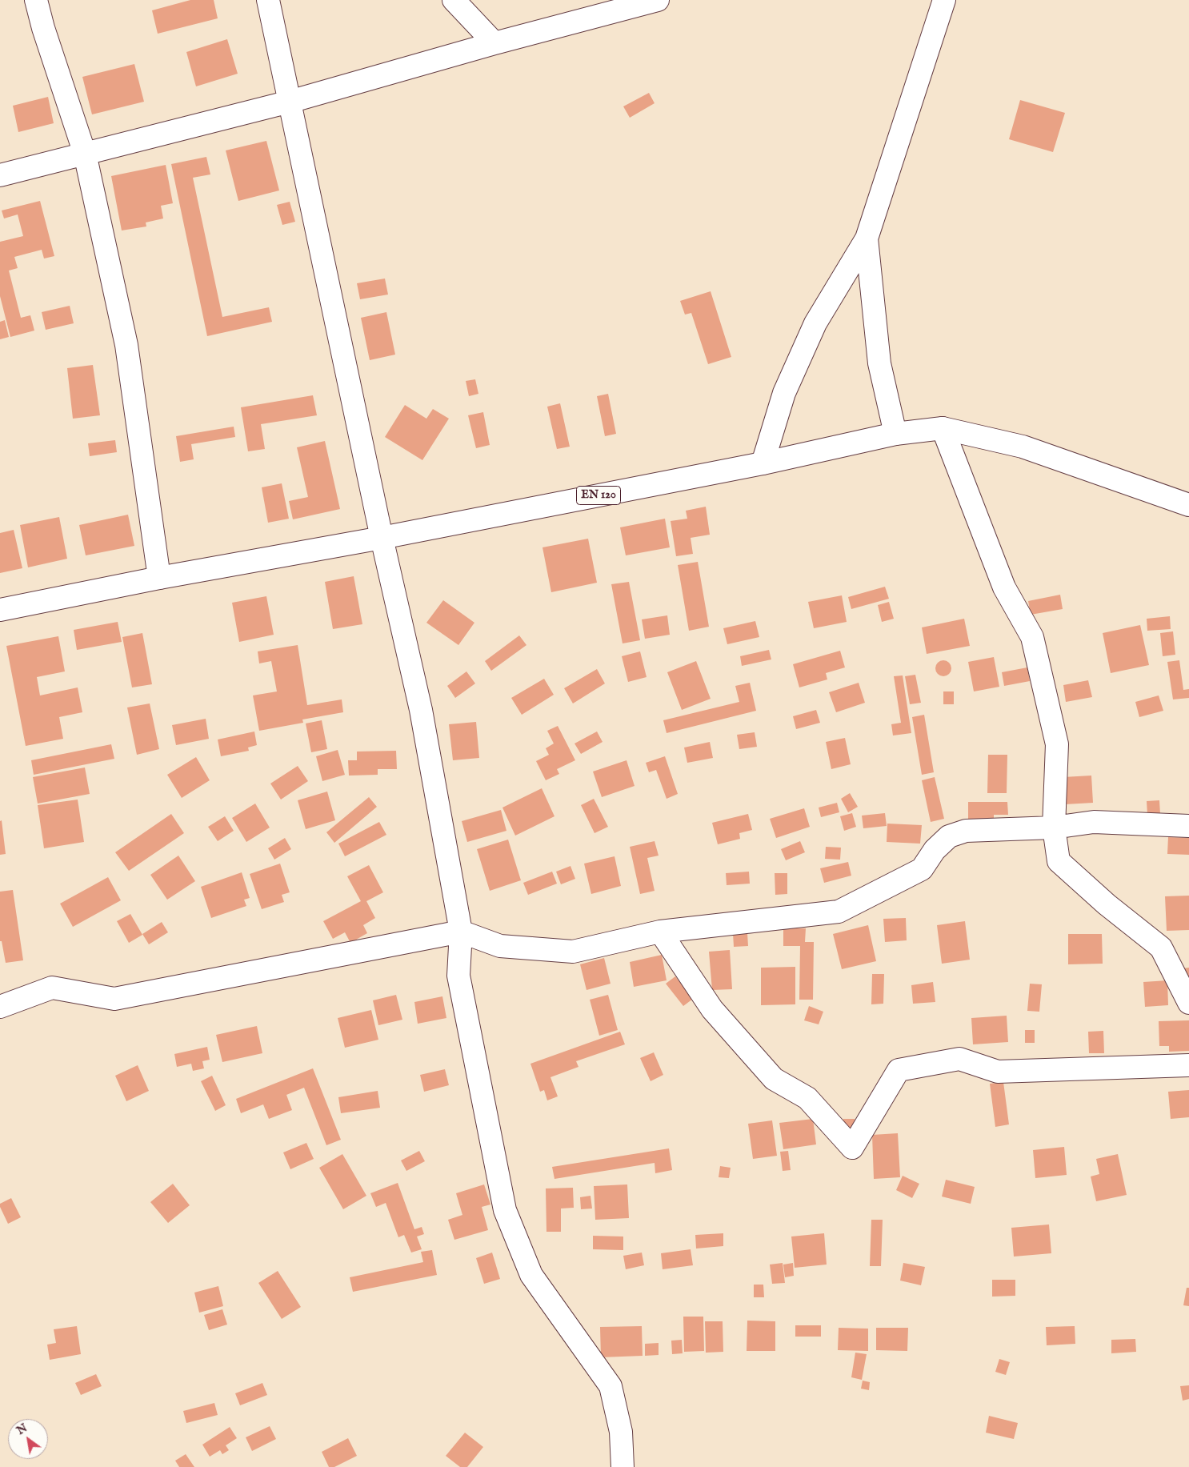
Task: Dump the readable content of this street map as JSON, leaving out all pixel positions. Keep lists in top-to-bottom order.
{
  "streets": {
    "street": ["EN 120"]
  },
  "north": "top left"
}
